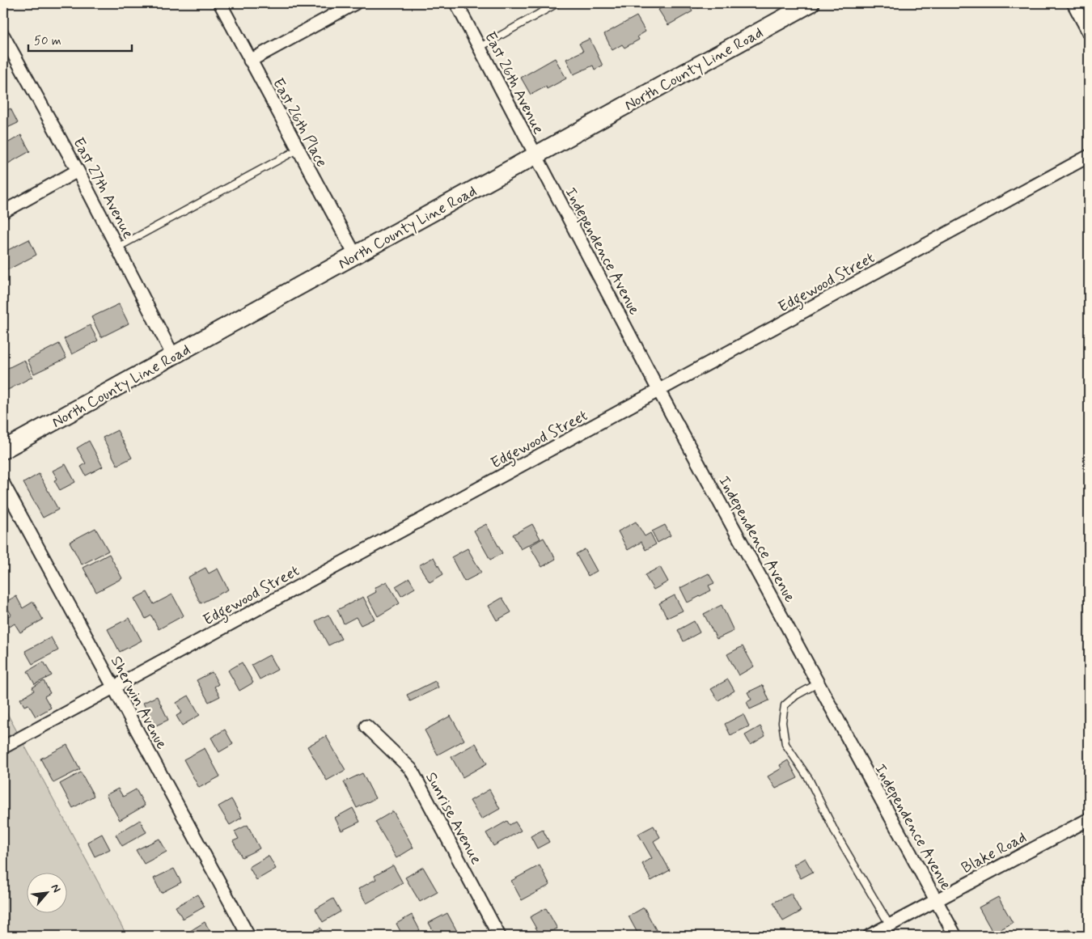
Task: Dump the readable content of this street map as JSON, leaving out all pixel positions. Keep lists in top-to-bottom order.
{
  "streets": {
    "main road": ["North County Line Road"],
    "street": [
      "East 26th Avenue",
      "East 26th Place",
      "East 27th Avenue",
      "Independence Avenue",
      "Edgewood Street",
      "Sherwin Avenue",
      "Sunrise Avenue",
      "Blake Road"
    ]
  },
  "crossings": [
    ["North County Line Road", "East 26th Avenue"],
    ["North County Line Road", "East 26th Place"],
    ["North County Line Road", "East 27th Avenue"],
    ["North County Line Road", "Independence Avenue"],
    ["East 26th Avenue", "Independence Avenue"],
    ["Independence Avenue", "Edgewood Street"],
    ["Independence Avenue", "Blake Road"],
    ["Edgewood Street", "Sherwin Avenue"]
  ],
  "scale_bar": "50 m",
  "north": "top right"
}
